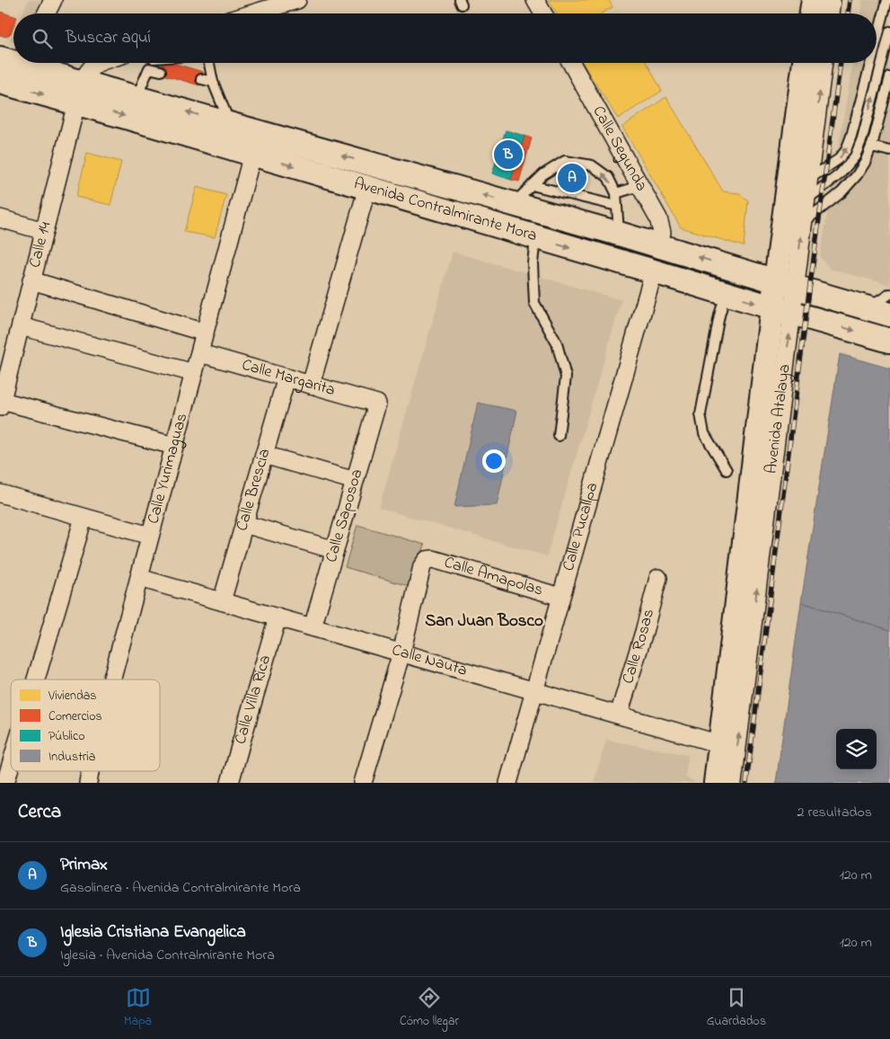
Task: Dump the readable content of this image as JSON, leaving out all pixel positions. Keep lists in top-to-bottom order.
{
  "streets": {
    "main road": ["Avenida Contralmirante Mora", "Avenida Atalaya"],
    "street": [
      "Calle Segunda",
      "Calle 14",
      "Calle Margarita",
      "Calle Yurimaguas",
      "Calle Brescia",
      "Calle Saposoa",
      "Calle Pucallpa",
      "Calle Amapolas",
      "Calle Rosas",
      "Calle Nauta",
      "Calle Villa Rica"
    ]
  },
  "crossings": [
    ["Calle Segunda", "Avenida Contralmirante Mora"],
    ["Avenida Contralmirante Mora", "Calle 14"],
    ["Avenida Contralmirante Mora", "Avenida Atalaya"],
    ["Avenida Contralmirante Mora", "Calle Yurimaguas"],
    ["Avenida Contralmirante Mora", "Calle Pucallpa"],
    ["Calle Margarita", "Calle Yurimaguas"],
    ["Calle Margarita", "Calle Brescia"],
    ["Calle Margarita", "Calle Saposoa"],
    ["Avenida Atalaya", "Calle Nauta"],
    ["Calle Yurimaguas", "Calle Nauta"],
    ["Calle Brescia", "Calle Nauta"],
    ["Calle Saposoa", "Calle Nauta"],
    ["Calle Pucallpa", "Calle Amapolas"],
    ["Calle Pucallpa", "Calle Nauta"],
    ["Calle Amapolas", "Calle Nauta"],
    ["Calle Rosas", "Calle Nauta"],
    ["Calle Nauta", "Calle Villa Rica"]
  ],
  "one_way": ["Avenida Atalaya"],
  "districts": ["San Juan Bosco"],
  "legend": [
    "Viviendas",
    "Comercios",
    "Público",
    "Industria"
  ],
  "page": {
    "search": "Buscar aquí",
    "pins": ["B", "A"],
    "heading": ["Cerca", "2 resultados"],
    "list": [
      {
        "mark": "A",
        "name": "Primax",
        "note": "Gasolinera · Avenida Contralmirante Mora",
        "value": "120 m"
      },
      {
        "mark": "B",
        "name": "Iglesia Cristiana Evangelica",
        "note": "Iglesia · Avenida Contralmirante Mora",
        "value": "120 m"
      }
    ],
    "nav": ["Mapa", "Cómo llegar", "Guardados"]
  }
}
